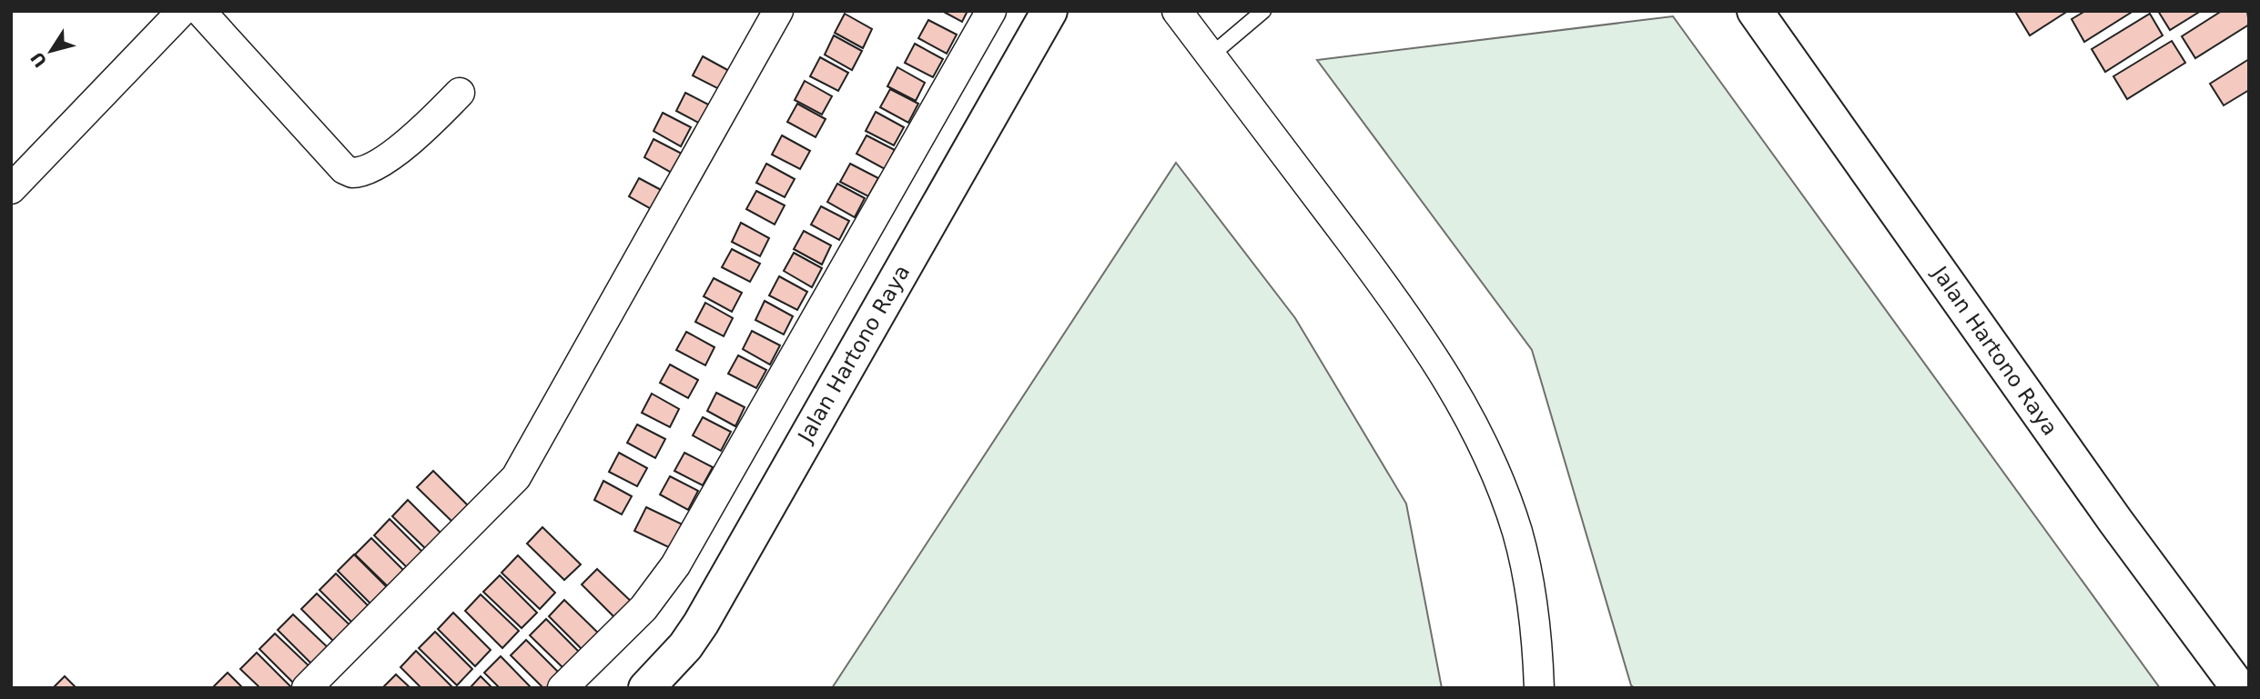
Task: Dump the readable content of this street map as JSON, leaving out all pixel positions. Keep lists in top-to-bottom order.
{
  "streets": {
    "street": ["Jalan Hartono Raya"]
  },
  "north": "bottom left"
}
